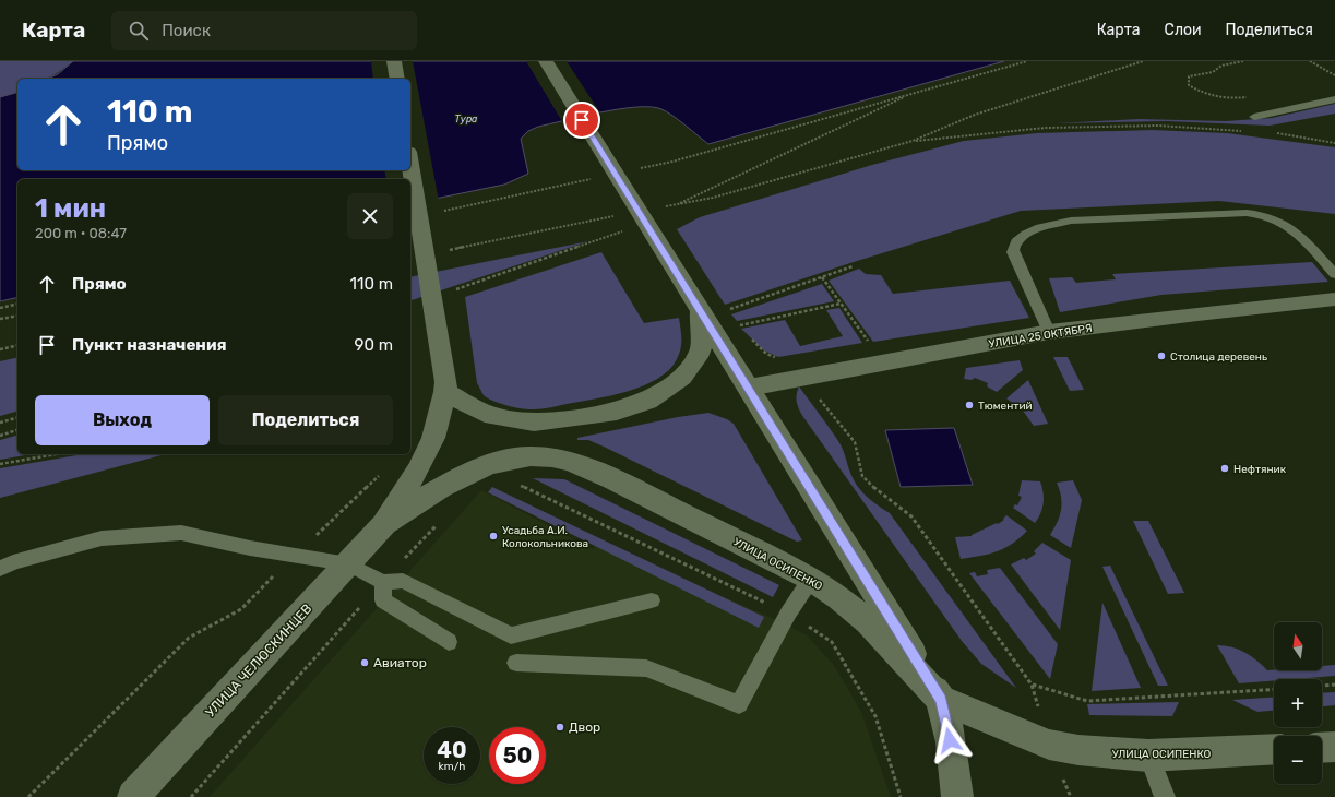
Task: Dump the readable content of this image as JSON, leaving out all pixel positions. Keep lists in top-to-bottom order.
{
  "streets": {
    "main road": ["УЛИЦА 25 ОКТЯБРЯ", "УЛИЦА ОСИПЕНКО", "УЛИЦА ЧЕЛЮСКИНЦЕВ"]
  },
  "crossings": [
    ["УЛИЦА ОСИПЕНКО", "УЛИЦА ЧЕЛЮСКИНЦЕВ"]
  ],
  "water": ["Тура"],
  "places": [
    "Столица деревень",
    "Тюментий",
    "Нефтяник",
    "Усадьба А.И. Колокольникова",
    "Авиатор",
    "Двор"
  ],
  "north": "top",
  "page": {
    "header": "Карта",
    "search": "Поиск",
    "nav": ["Карта", "Слои", "Поделиться"],
    "turn": ["110 m", "Прямо"],
    "heading": ["1 мин", "200 m · 08:47"],
    "list": [
      {
        "name": "Прямо",
        "value": "110 m"
      },
      {
        "name": "Пункт назначения",
        "value": "90 m"
      }
    ],
    "buttons": ["Выход", "Поделиться"],
    "map_buttons": ["+", "−"],
    "speed": "40 km/h",
    "limit": "50"
  }
}
